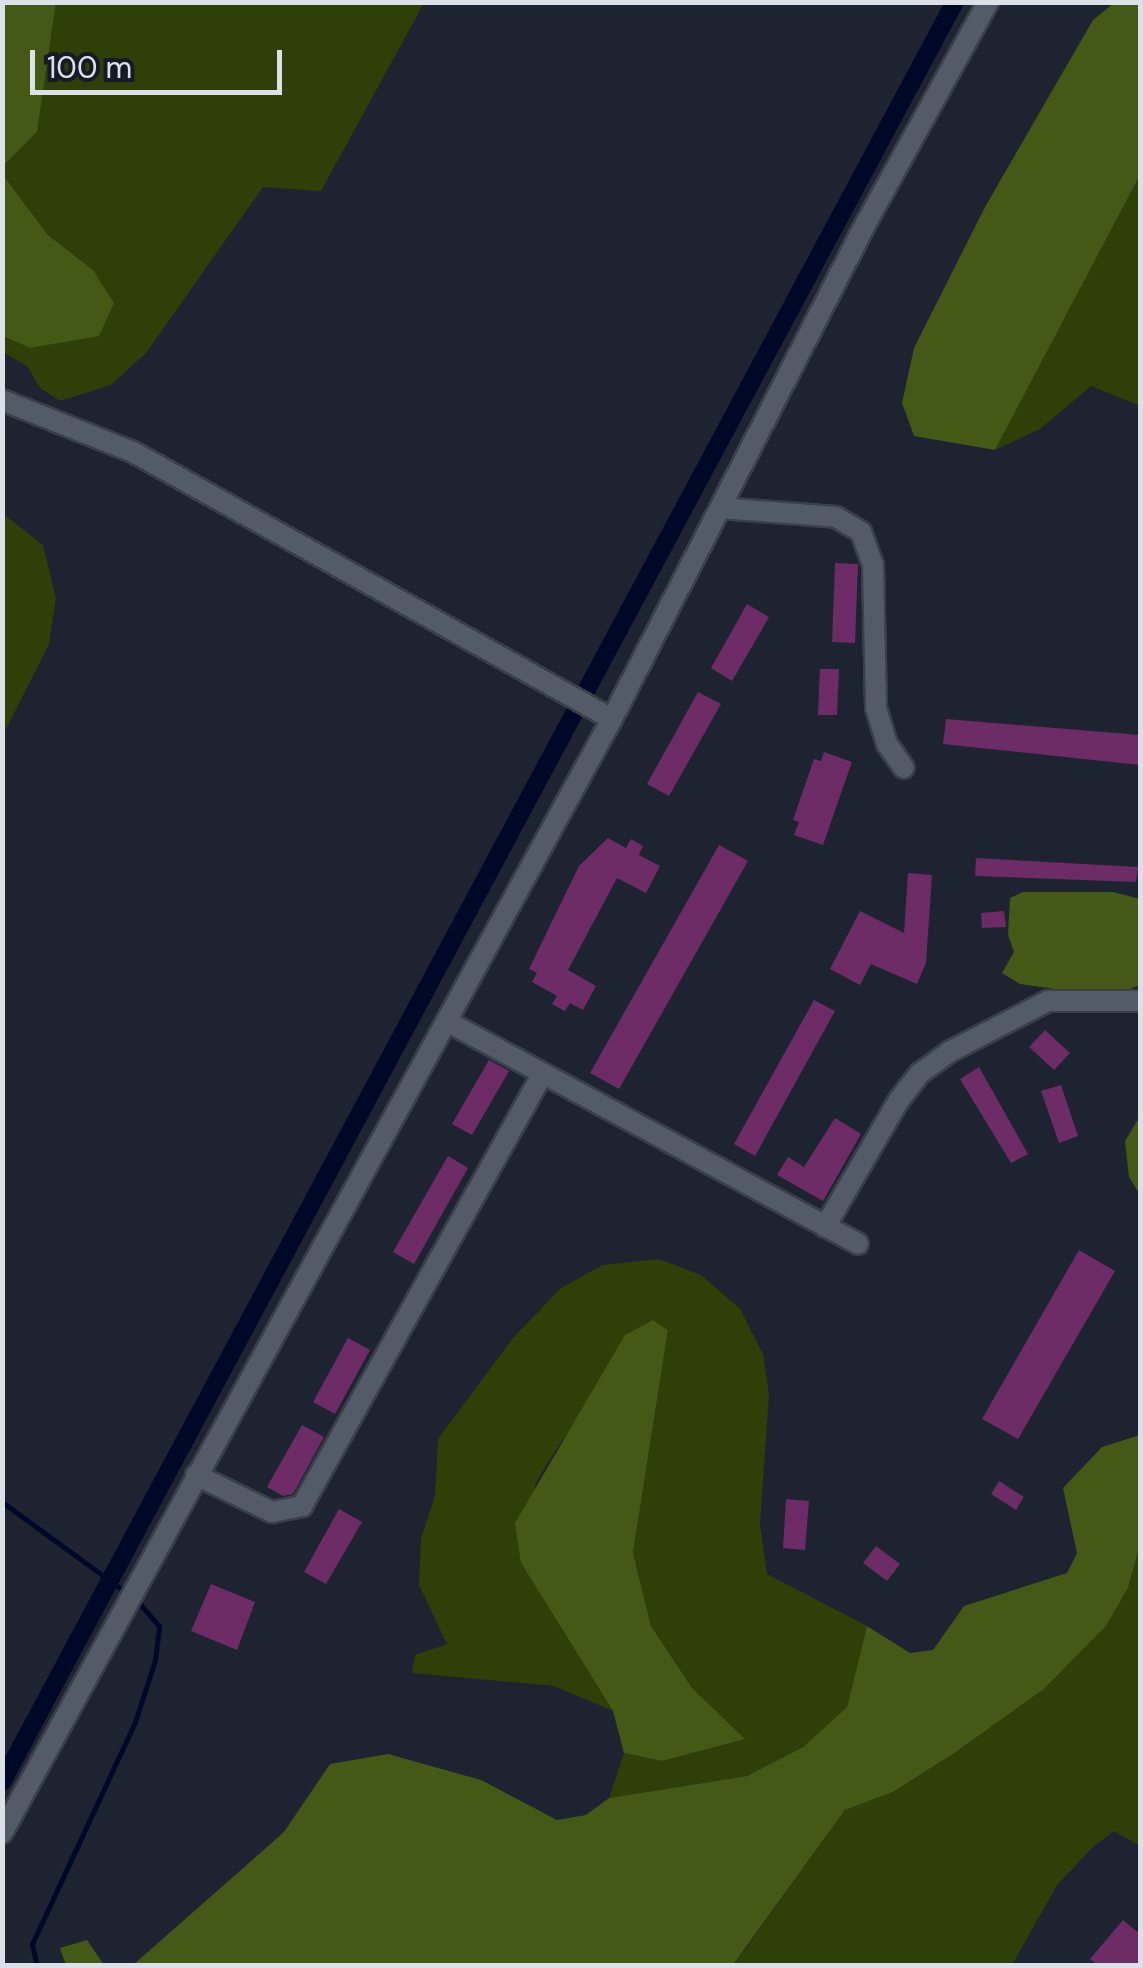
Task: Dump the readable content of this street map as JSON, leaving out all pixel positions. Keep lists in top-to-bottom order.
{
  "scale_bar": "100 m"
}
